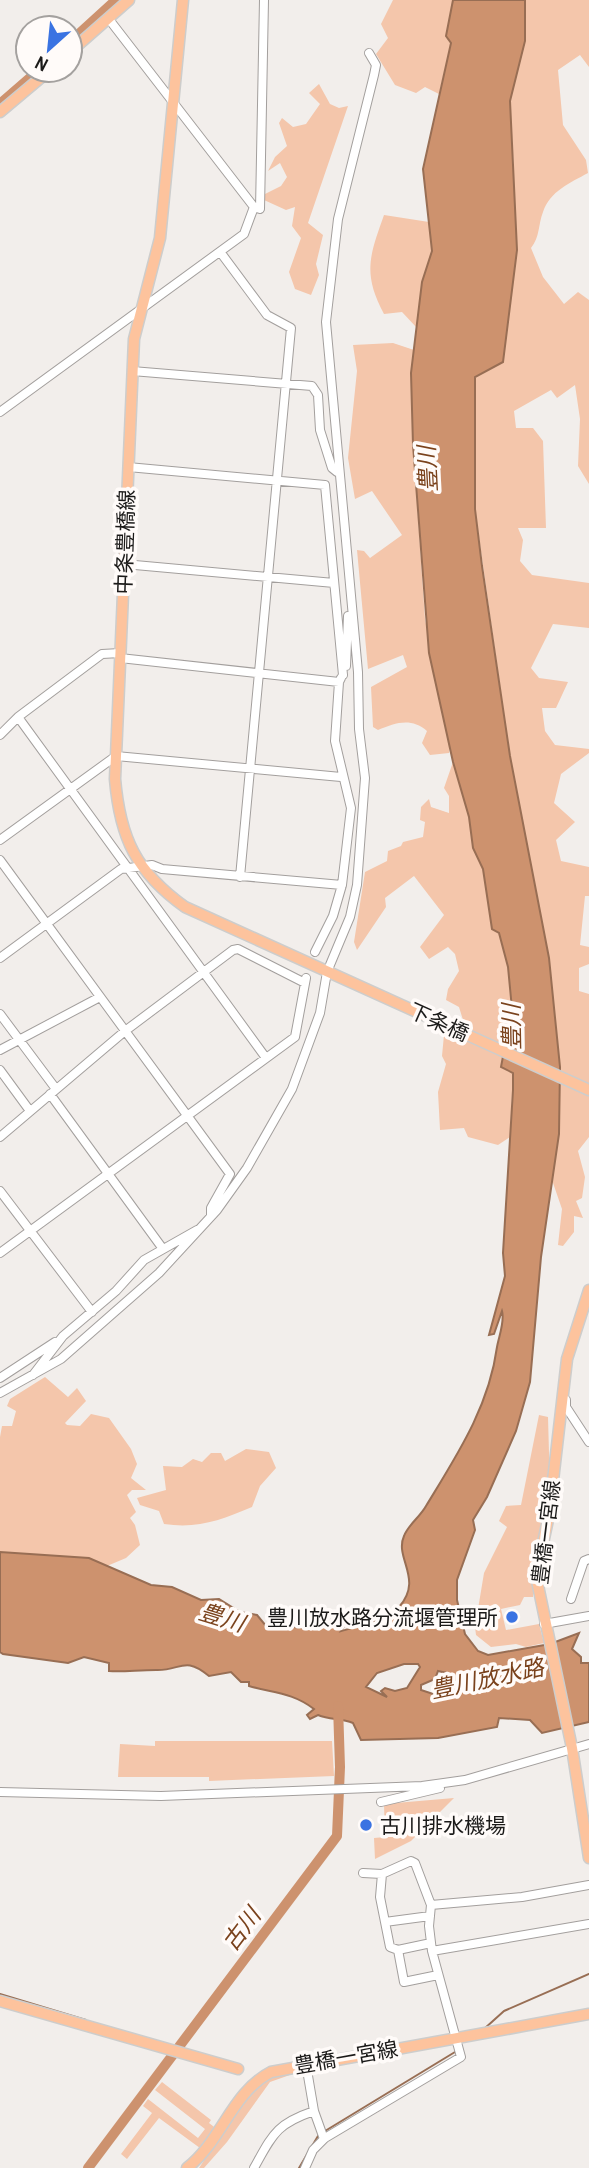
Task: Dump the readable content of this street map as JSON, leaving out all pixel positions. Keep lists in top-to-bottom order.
{
  "streets": {
    "main road": ["中条豊橋線", "下条橋", "豊橋一宮線"]
  },
  "crossings": [
    ["中条豊橋線", "下条橋"]
  ],
  "water": ["豊川", "豊川放水路", "古川"],
  "places": ["豊川放水路分流堰管理所", "古川排水機場"],
  "north": "bottom left"
}
